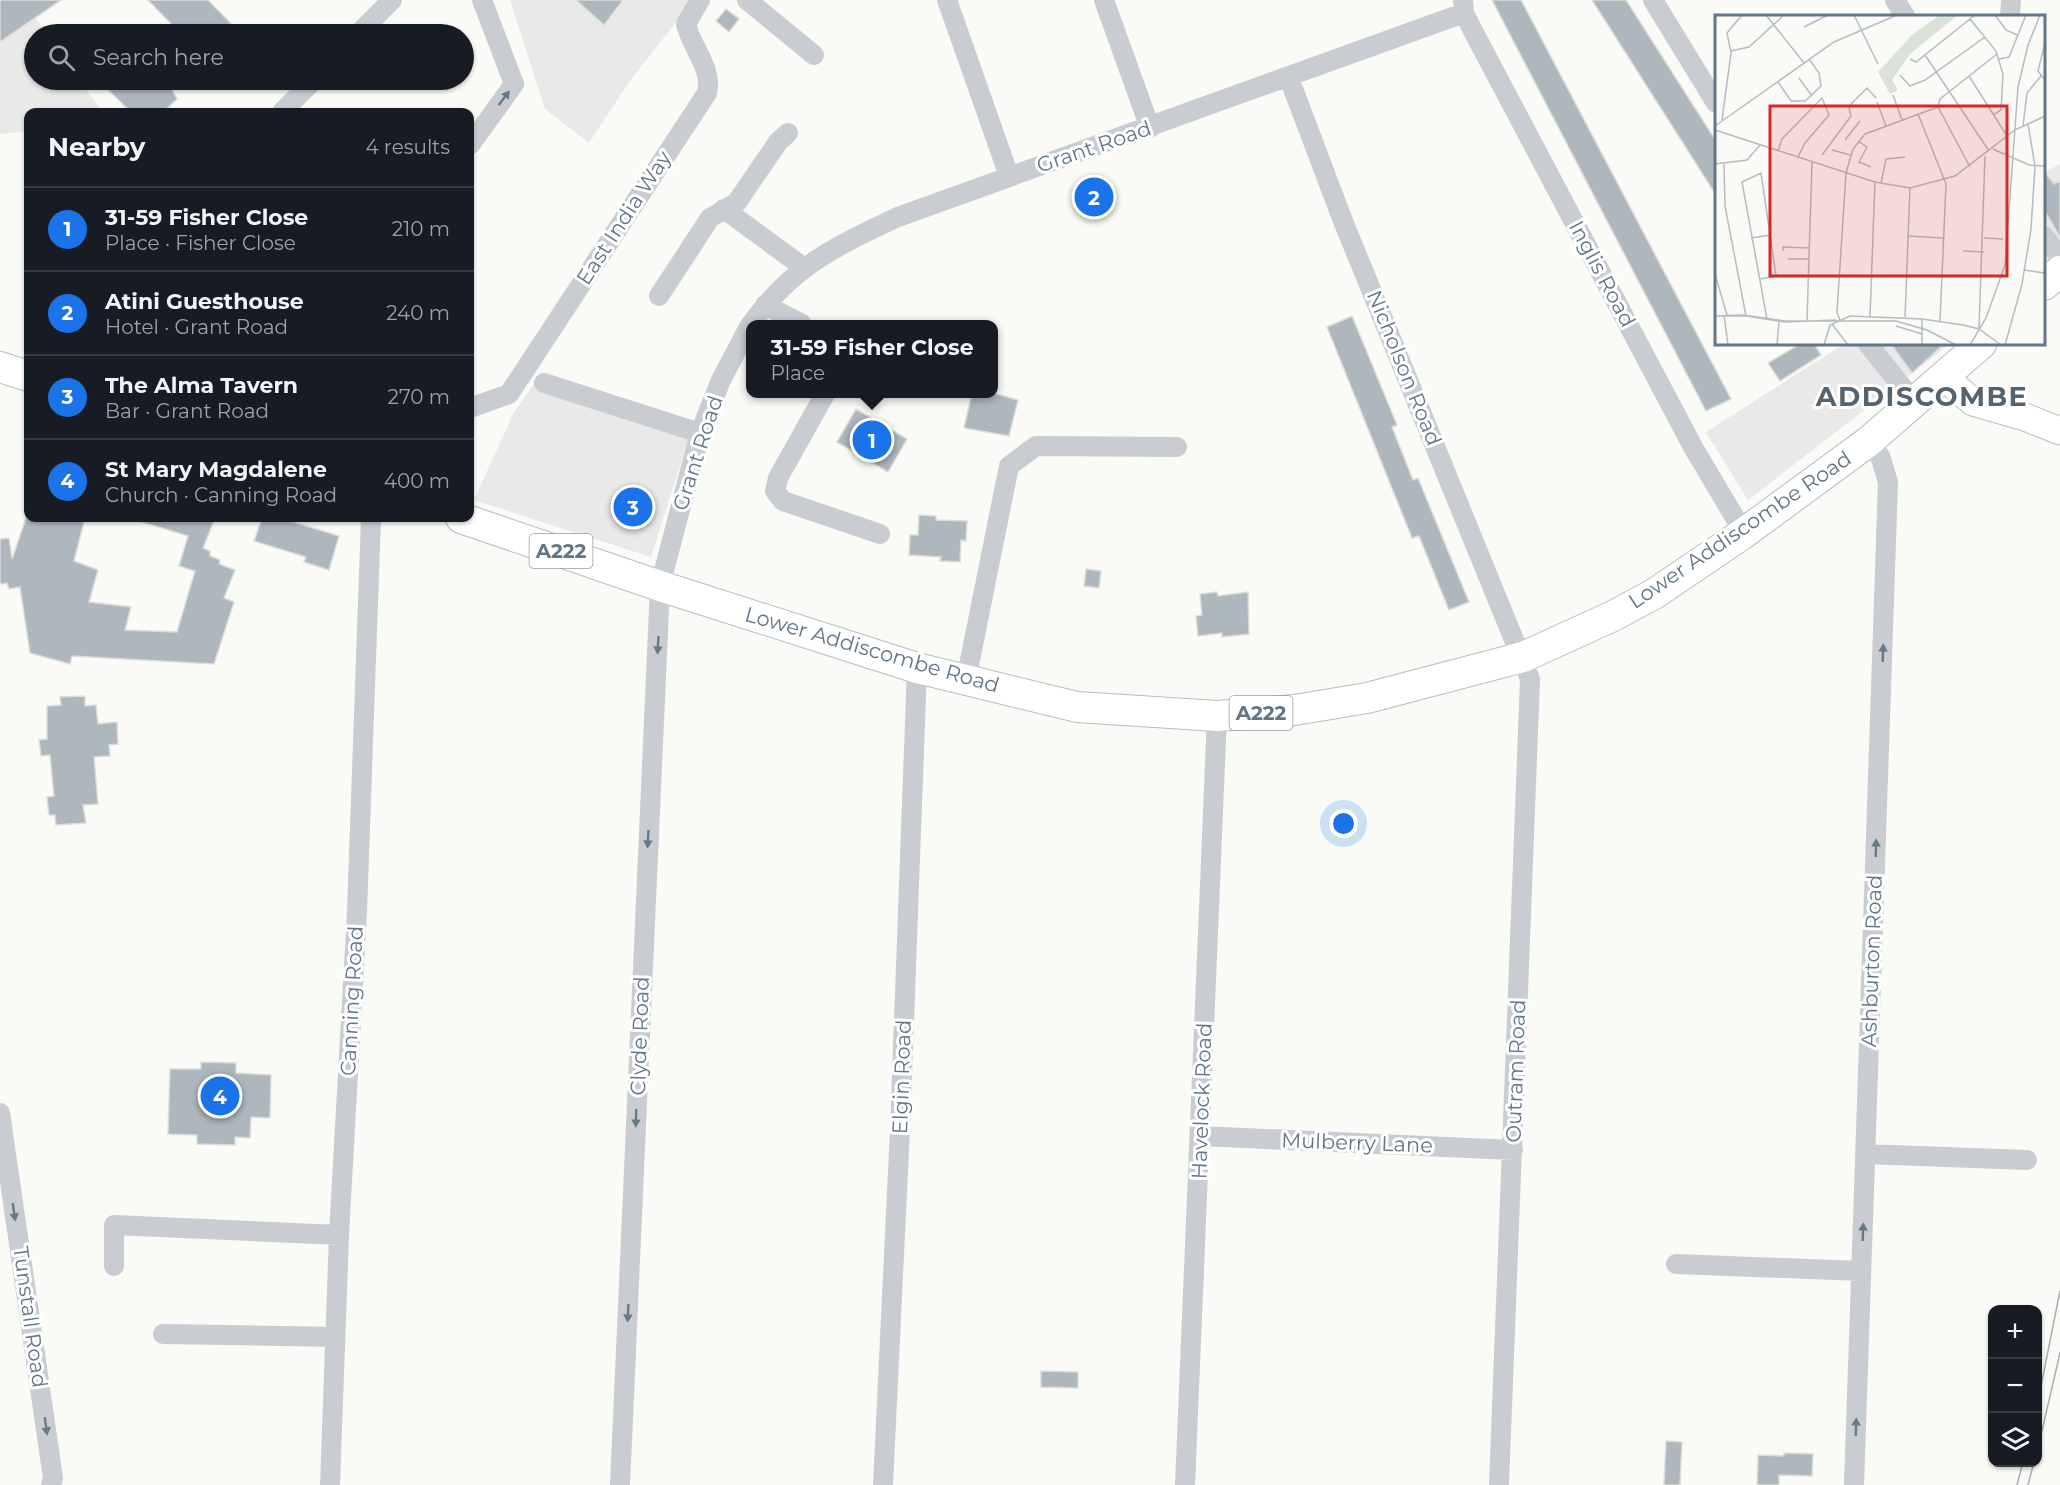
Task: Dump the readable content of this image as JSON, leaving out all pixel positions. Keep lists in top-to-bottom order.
{
  "streets": {
    "main road": ["Lower Addiscombe Road", "A222"],
    "street": [
      "Grant Road",
      "East India Way",
      "Inglis Road",
      "Nicholson Road",
      "Ashburton Road",
      "Canning Road",
      "Clyde Road",
      "Outram Road",
      "Elgin Road",
      "Havelock Road",
      "Mulberry Lane",
      "Tunstall Road"
    ]
  },
  "crossings": [
    ["Grant Road", "Inglis Road"],
    ["Grant Road", "Nicholson Road"],
    ["Grant Road", "Lower Addiscombe Road"],
    ["Grant Road", "Clyde Road"],
    ["Inglis Road", "Lower Addiscombe Road"],
    ["Nicholson Road", "Lower Addiscombe Road"],
    ["Nicholson Road", "Outram Road"],
    ["Lower Addiscombe Road", "Ashburton Road"],
    ["Lower Addiscombe Road", "Clyde Road"],
    ["Lower Addiscombe Road", "Outram Road"],
    ["Lower Addiscombe Road", "Elgin Road"],
    ["Lower Addiscombe Road", "Havelock Road"],
    ["Outram Road", "Mulberry Lane"],
    ["Havelock Road", "Mulberry Lane"]
  ],
  "one_way": ["Ashburton Road", "Clyde Road", "Tunstall Road"],
  "districts": ["ADDISCOMBE"],
  "page": {
    "search": "Search here",
    "heading": ["Nearby", "4 results"],
    "pins": [
      "2",
      "1",
      "3",
      "4"
    ],
    "list": [
      {
        "mark": "1",
        "name": "31-59 Fisher Close",
        "note": "Place · Fisher Close",
        "value": "210 m"
      },
      {
        "mark": "2",
        "name": "Atini Guesthouse",
        "note": "Hotel · Grant Road",
        "value": "240 m"
      },
      {
        "mark": "3",
        "name": "The Alma Tavern",
        "note": "Bar · Grant Road",
        "value": "270 m"
      },
      {
        "mark": "4",
        "name": "St Mary Magdalene",
        "note": "Church · Canning Road",
        "value": "400 m"
      }
    ],
    "popup": ["31-59 Fisher Close", "Place"],
    "map_buttons": ["+", "−"]
  }
}
